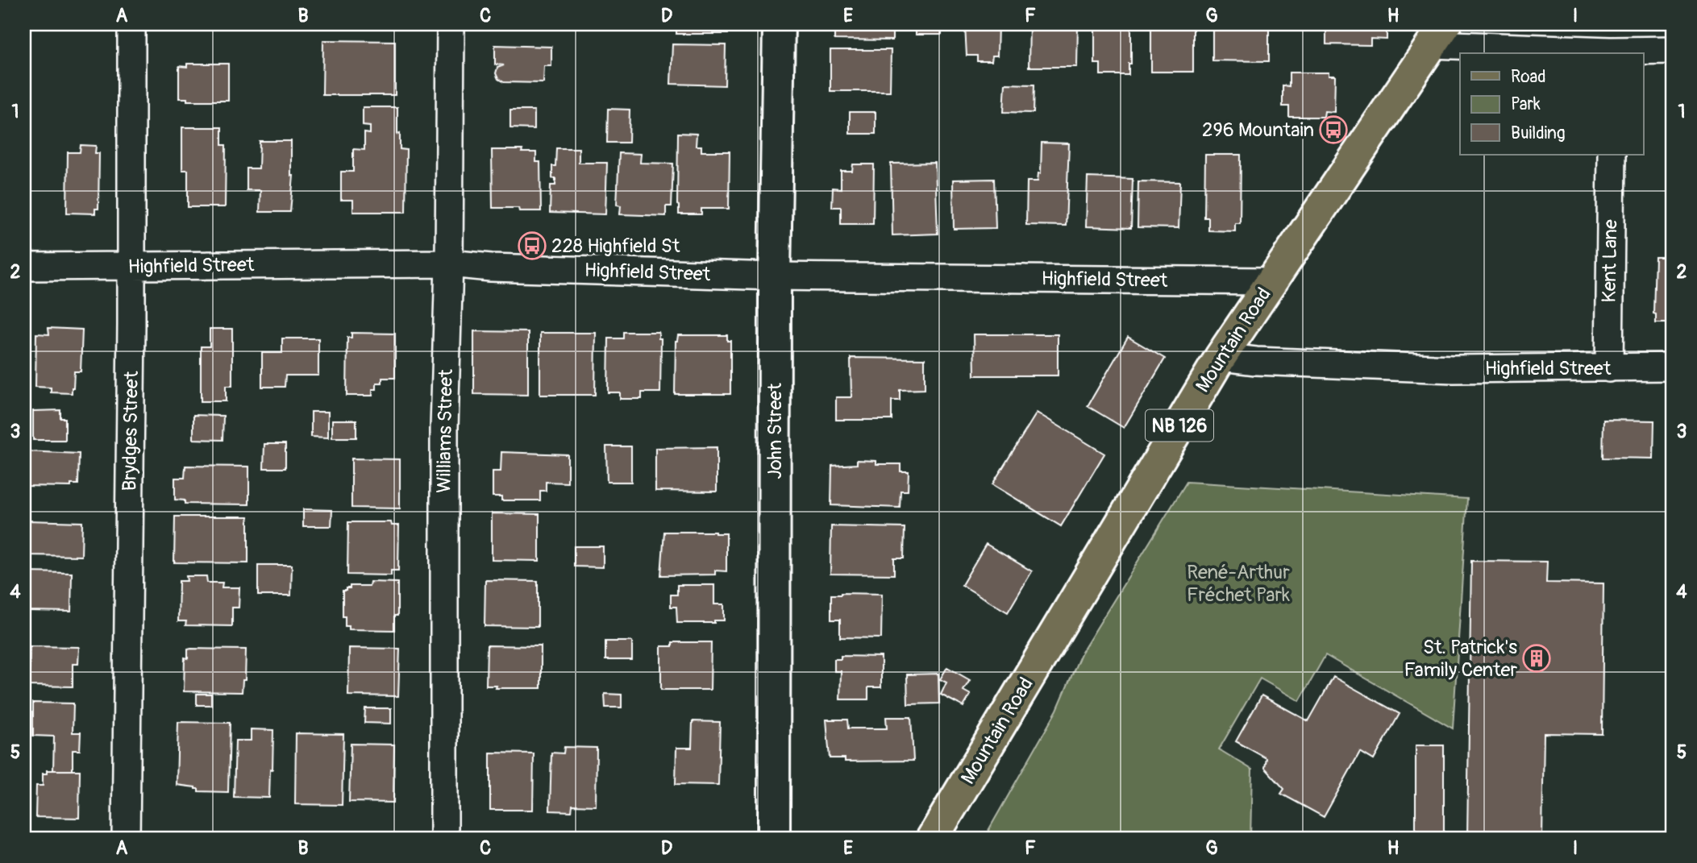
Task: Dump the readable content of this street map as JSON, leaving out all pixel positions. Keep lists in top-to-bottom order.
{
  "streets": {
    "main road": ["Mountain Road", "NB 126"],
    "street": [
      "Kent Lane",
      "Highfield Street",
      "Brydges Street",
      "Williams Street",
      "John Street"
    ]
  },
  "crossings": [
    ["Kent Lane", "Highfield Street"],
    ["Highfield Street", "Mountain Road"],
    ["Highfield Street", "Brydges Street"],
    ["Highfield Street", "Williams Street"],
    ["Highfield Street", "John Street"]
  ],
  "parks": ["René-Arthur Fréchet Park"],
  "places": {
    "bus stop": ["296 Mountain", "228 Highfield St"],
    "building": ["St. Patrick's Family Center"]
  },
  "legend": ["Road", "Park", "Building"],
  "grid": {
    "columns": [
      "A",
      "B",
      "C",
      "D",
      "E",
      "F",
      "G",
      "H",
      "I"
    ],
    "rows": [
      "1",
      "2",
      "3",
      "4",
      "5"
    ]
  }
}
